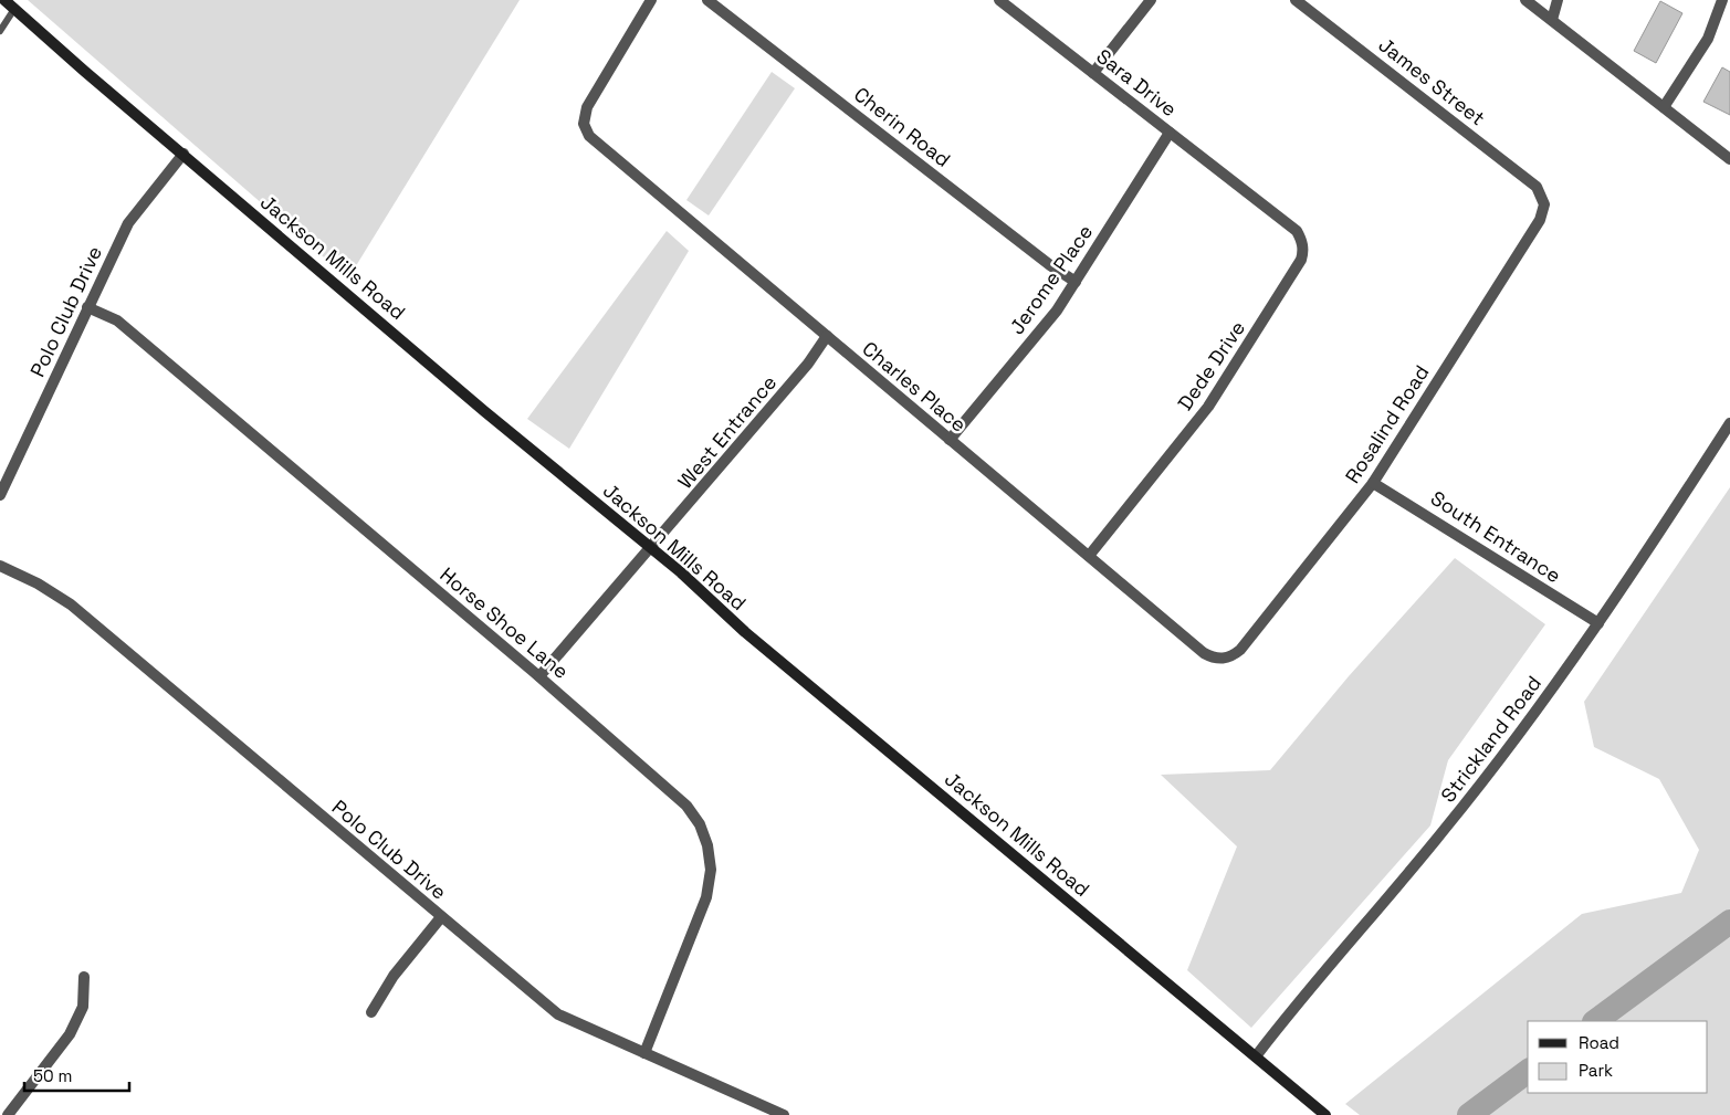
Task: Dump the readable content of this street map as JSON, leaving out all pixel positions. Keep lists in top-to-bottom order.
{
  "streets": {
    "main road": ["Jackson Mills Road"],
    "street": [
      "James Street",
      "Sara Drive",
      "Cherin Road",
      "Jerome Place",
      "Polo Club Drive",
      "Dede Drive",
      "Charles Place",
      "Rosalind Road",
      "West Entrance",
      "South Entrance",
      "Horse Shoe Lane",
      "Strickland Road"
    ]
  },
  "crossings": [
    ["James Street", "Rosalind Road"],
    ["Sara Drive", "Jerome Place"],
    ["Sara Drive", "Dede Drive"],
    ["Cherin Road", "Jerome Place"],
    ["Jackson Mills Road", "Polo Club Drive"],
    ["Jackson Mills Road", "West Entrance"],
    ["Jackson Mills Road", "Strickland Road"],
    ["Jerome Place", "Charles Place"],
    ["Polo Club Drive", "Horse Shoe Lane"],
    ["Dede Drive", "Charles Place"],
    ["Charles Place", "Rosalind Road"],
    ["Charles Place", "West Entrance"],
    ["Rosalind Road", "South Entrance"],
    ["West Entrance", "Horse Shoe Lane"],
    ["South Entrance", "Strickland Road"]
  ],
  "legend": ["Road", "Park"],
  "scale_bar": "50 m"
}
